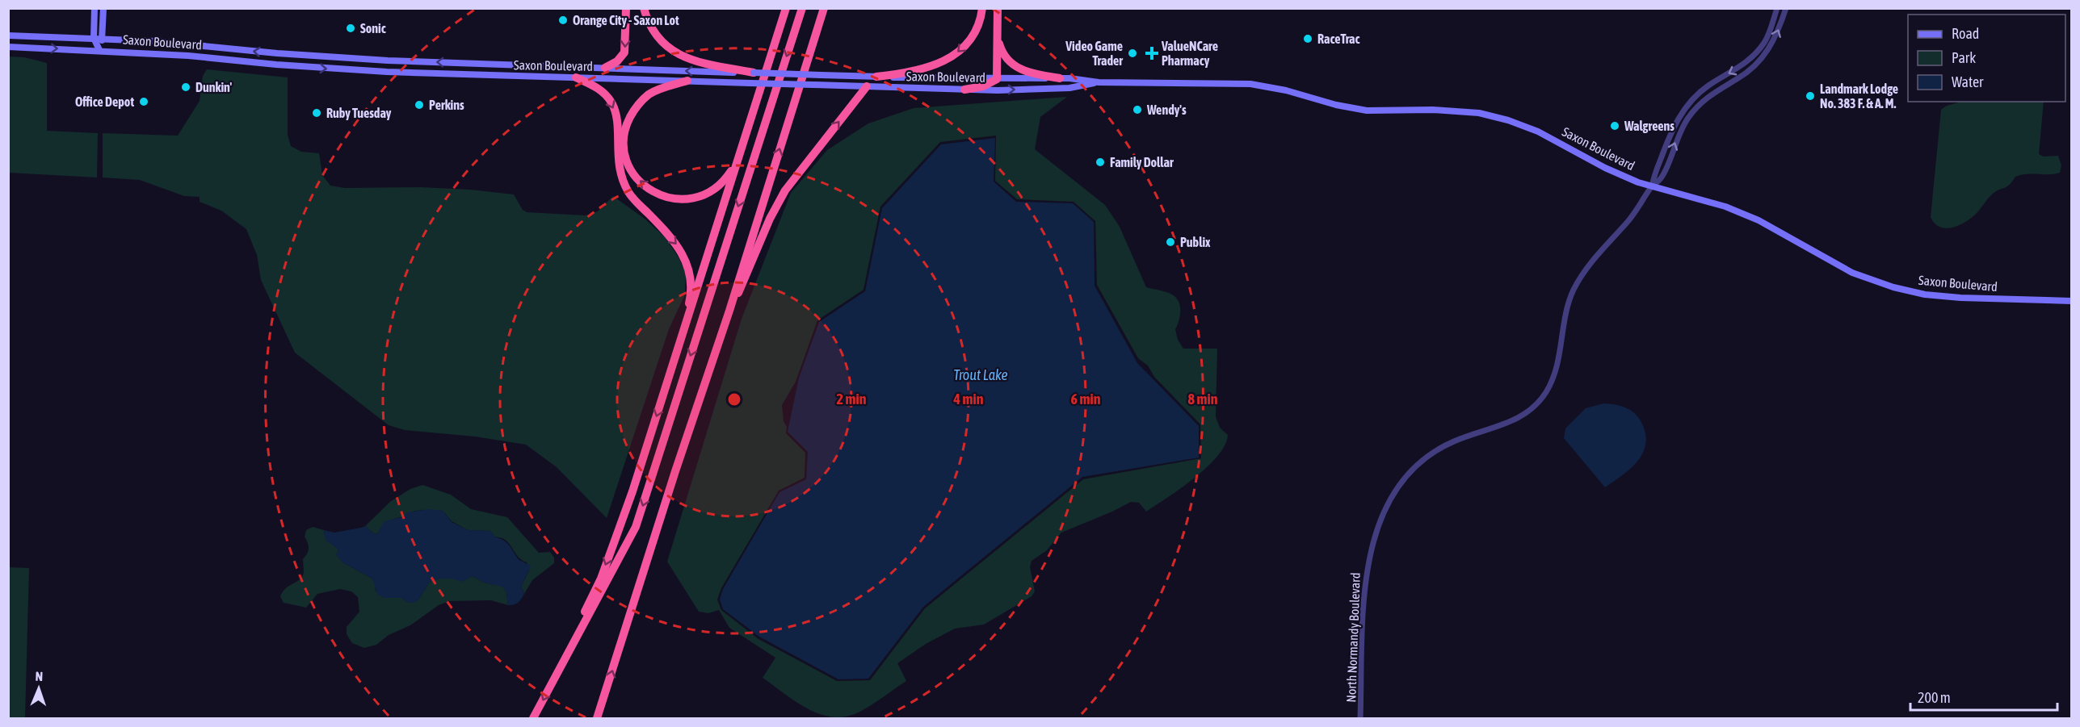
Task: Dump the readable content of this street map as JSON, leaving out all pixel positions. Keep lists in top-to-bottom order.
{
  "streets": {
    "main road": ["Saxon Boulevard"],
    "street": ["North Normandy Boulevard"]
  },
  "crossings": [
    ["Saxon Boulevard", "North Normandy Boulevard"]
  ],
  "water": ["Trout Lake"],
  "places": {
    "other": [
      "Orange City - Saxon Lot",
      "Sonic",
      "RaceTrac",
      "Video Game Trader",
      "Dunkin'",
      "Landmark Lodge No. 383 F. & A. M.",
      "Office Depot",
      "Perkins",
      "Wendy's",
      "Ruby Tuesday",
      "Walgreens",
      "Family Dollar",
      "Publix"
    ],
    "health": ["ValueNCare Pharmacy"]
  },
  "legend": ["Road", "Park", "Water"],
  "scale_bar": "200 m",
  "north": "top",
  "rings": [
    "2 min",
    "4 min",
    "6 min",
    "8 min"
  ]
}
